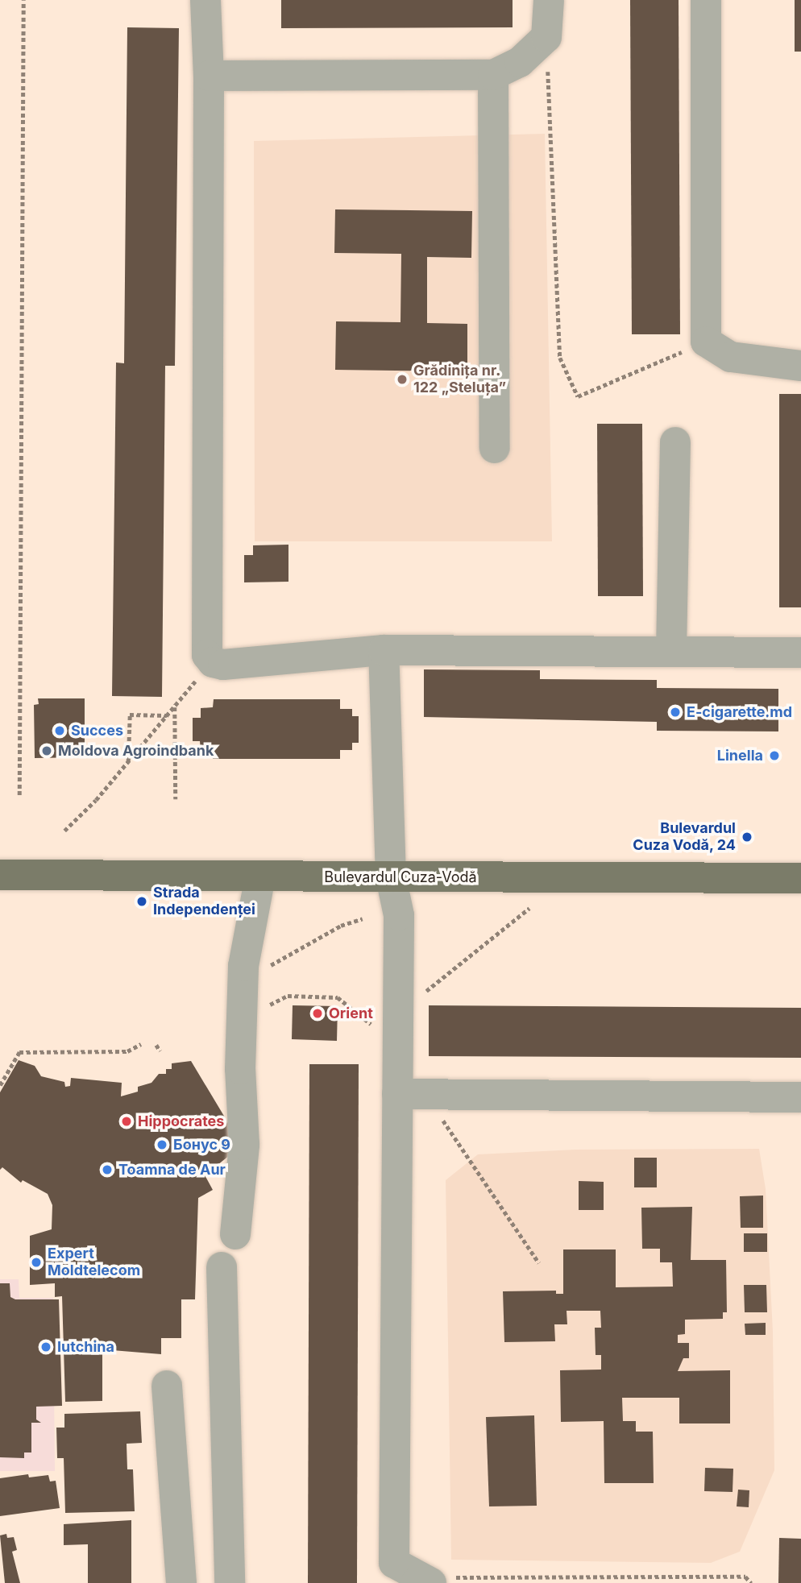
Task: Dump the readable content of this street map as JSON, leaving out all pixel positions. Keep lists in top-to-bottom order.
{
  "streets": {
    "main road": ["Bulevardul Cuza-Vodă"]
  },
  "places": [
    "Grădinița nr. 122 „Steluța”",
    "E-cigarette.md",
    "Succes",
    "Moldova Agroindbank",
    "Linella",
    "Bulevardul Cuza Vodă, 24",
    "Strada Independenței",
    "Orient",
    "Hippocrates",
    "Бонус 9",
    "Toamna de Aur",
    "Expert Moldtelecom",
    "Iutchina"
  ]
}
